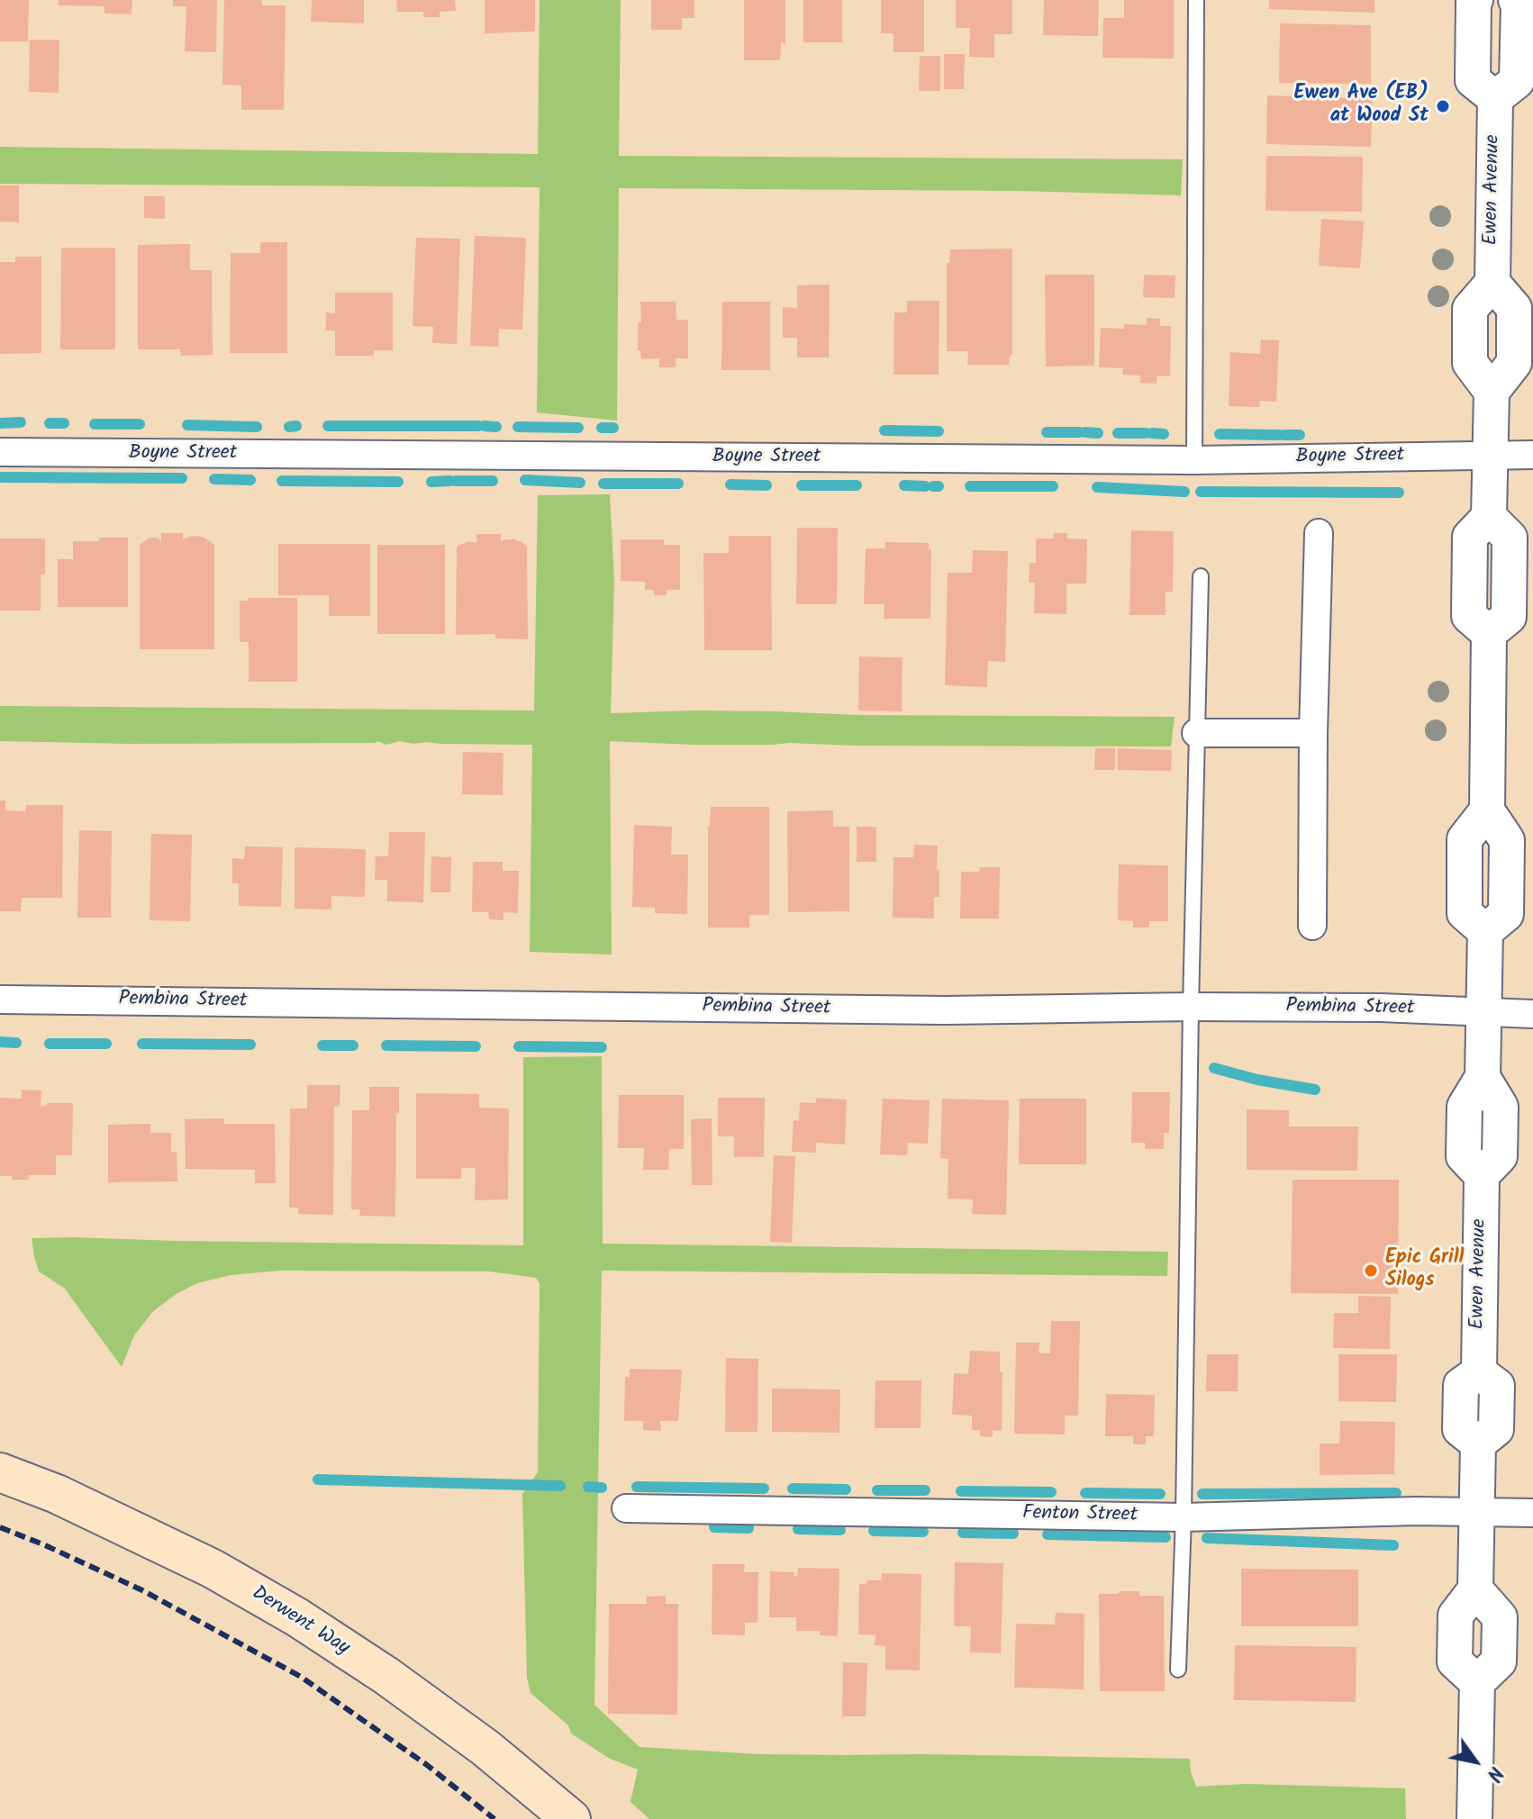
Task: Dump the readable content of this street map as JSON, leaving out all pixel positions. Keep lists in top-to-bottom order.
{
  "streets": {
    "main road": ["Derwent Way"],
    "street": [
      "Ewen Avenue",
      "Boyne Street",
      "Pembina Street",
      "Fenton Street"
    ]
  },
  "crossings": [
    ["Ewen Avenue", "Boyne Street"],
    ["Ewen Avenue", "Pembina Street"],
    ["Ewen Avenue", "Fenton Street"]
  ],
  "places": ["Ewen Ave (EB) at Wood St", "Epic Grill Silogs"],
  "north": "bottom right"
}
